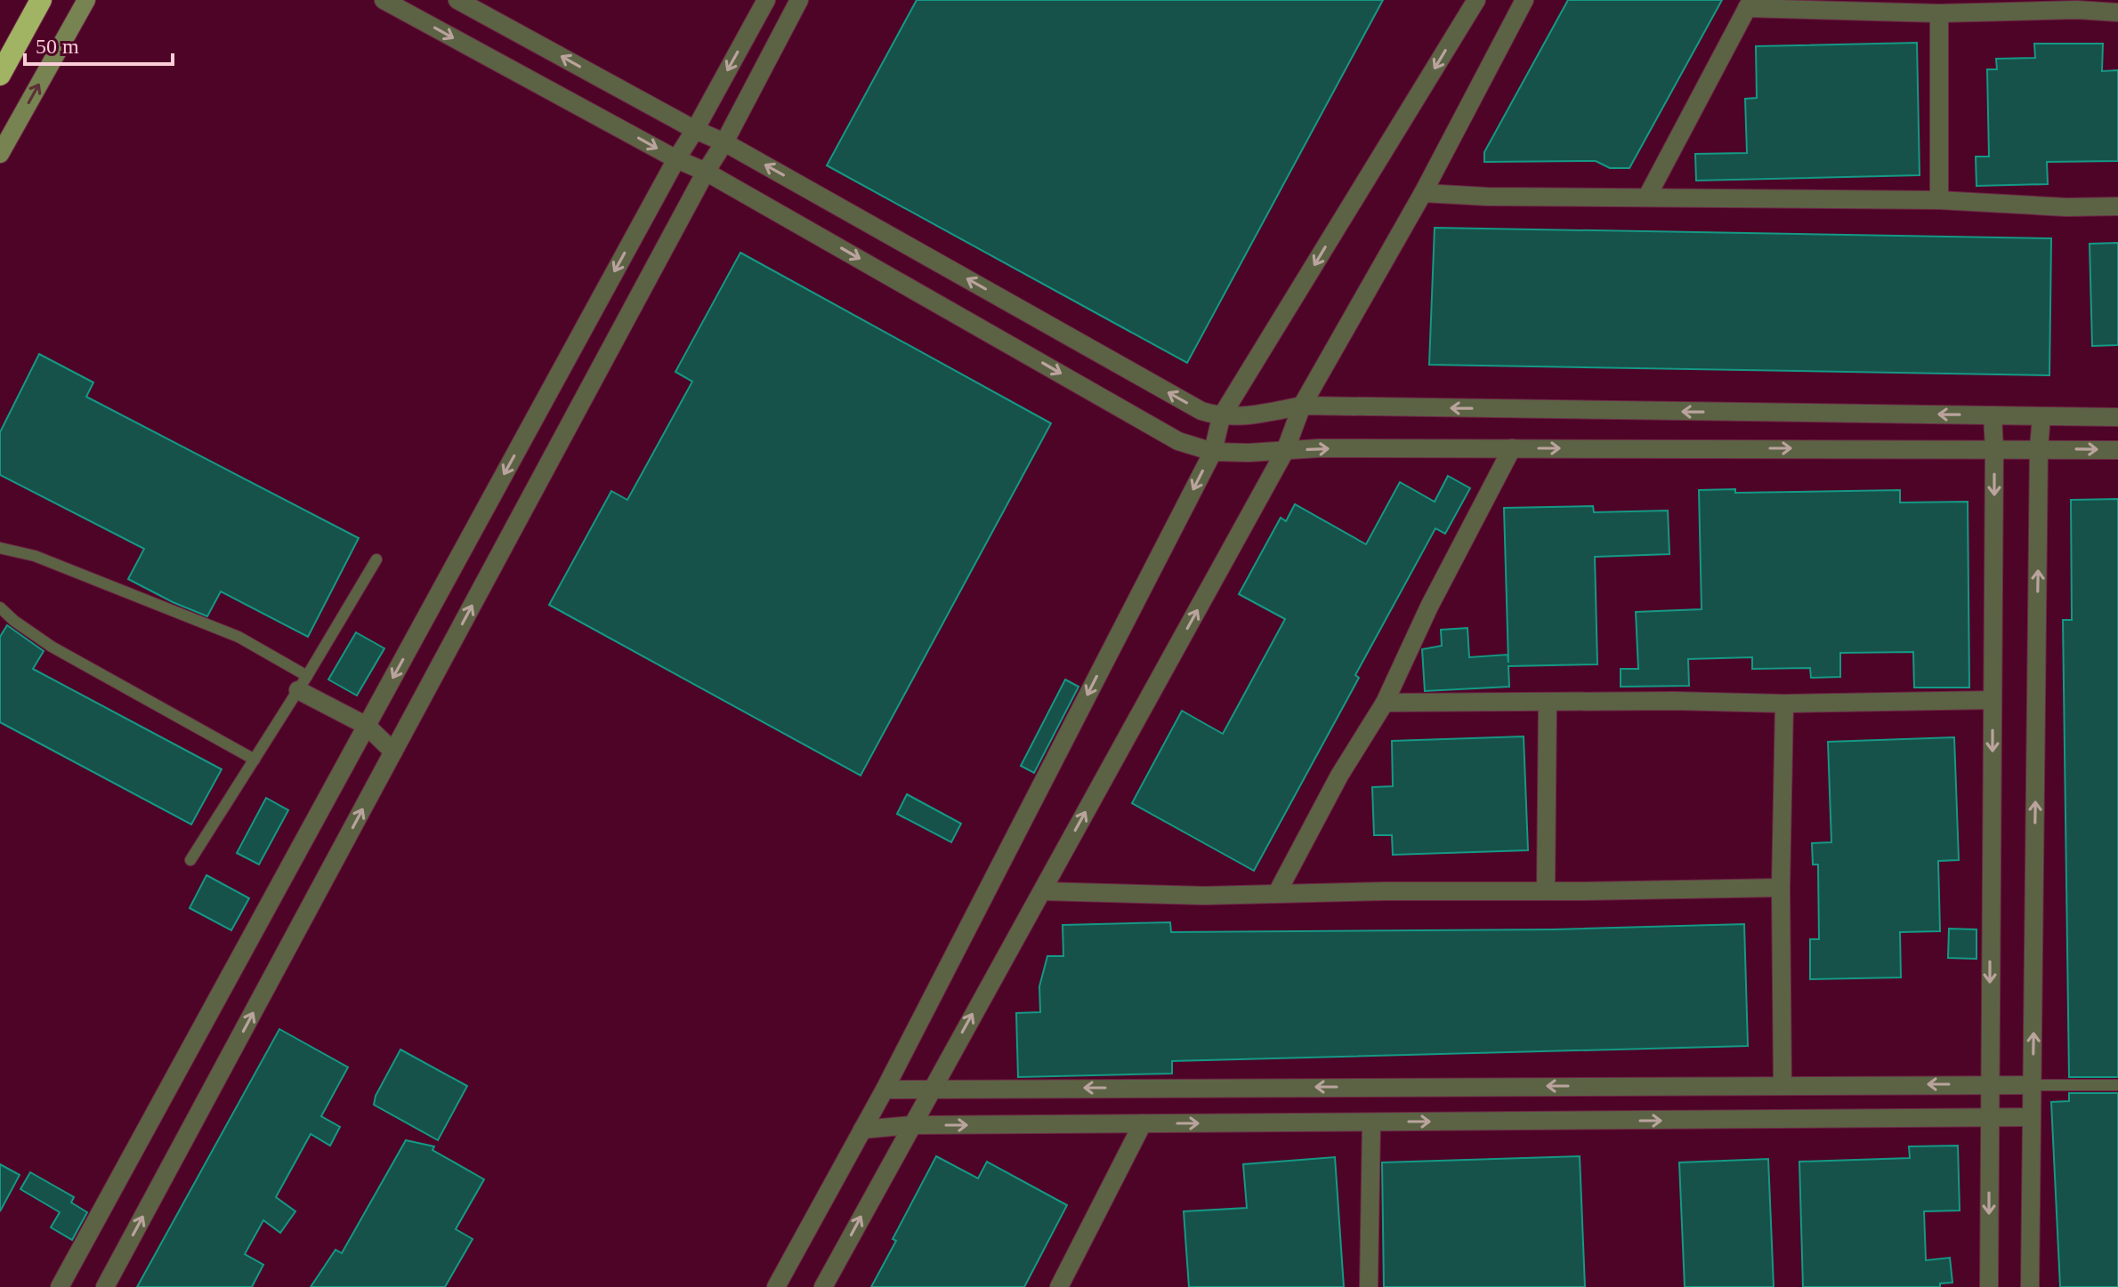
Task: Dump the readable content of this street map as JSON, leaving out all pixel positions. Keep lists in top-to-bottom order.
{
  "scale_bar": "50 m"
}
